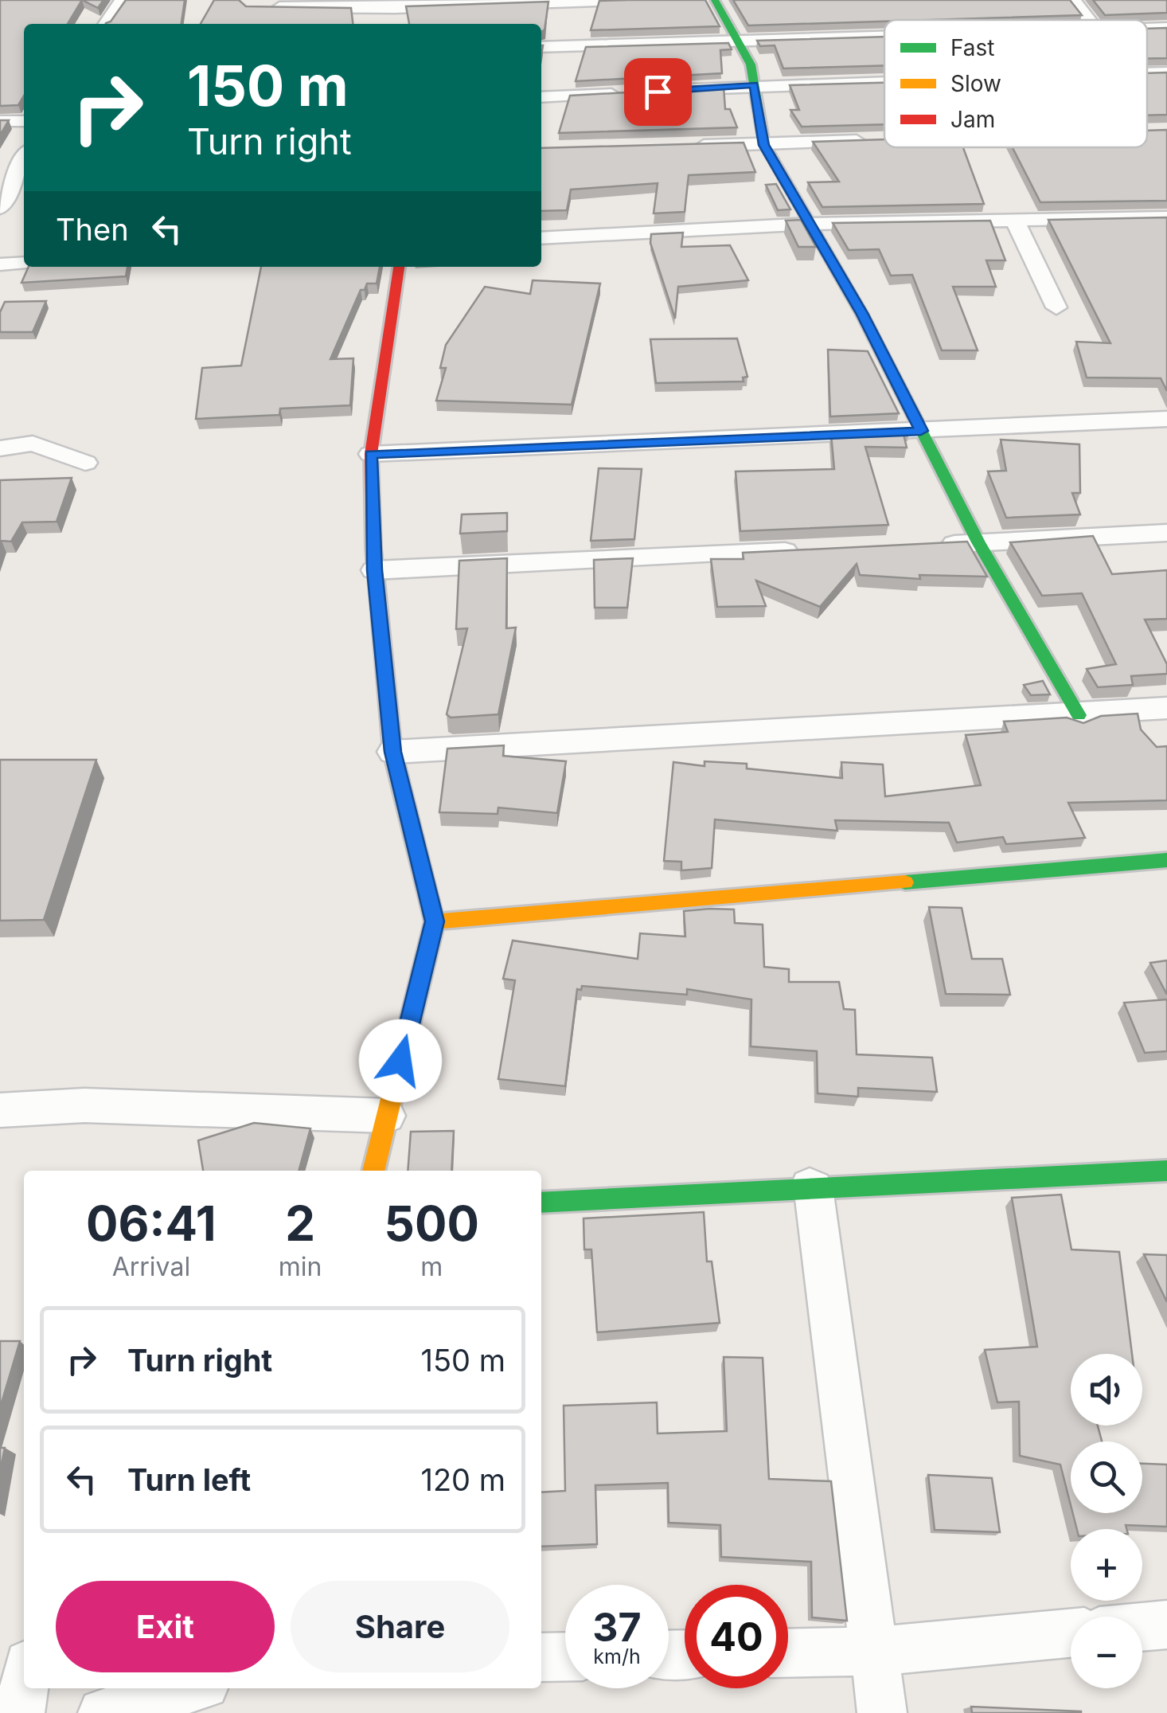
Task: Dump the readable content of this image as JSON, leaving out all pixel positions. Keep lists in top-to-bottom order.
{
  "legend": ["Fast", "Slow", "Jam"],
  "page": {
    "turn": ["150 m", "Turn right"],
    "then": "Then",
    "eta": [
      "06:41",
      "Arrival",
      "2",
      "min",
      "500",
      "m"
    ],
    "list": [
      {
        "name": "Turn right",
        "value": "150 m"
      },
      {
        "name": "Turn left",
        "value": "120 m"
      }
    ],
    "map_buttons": ["+", "−"],
    "buttons": ["Exit", "Share"],
    "speed": "37 km/h",
    "limit": "40"
  }
}
